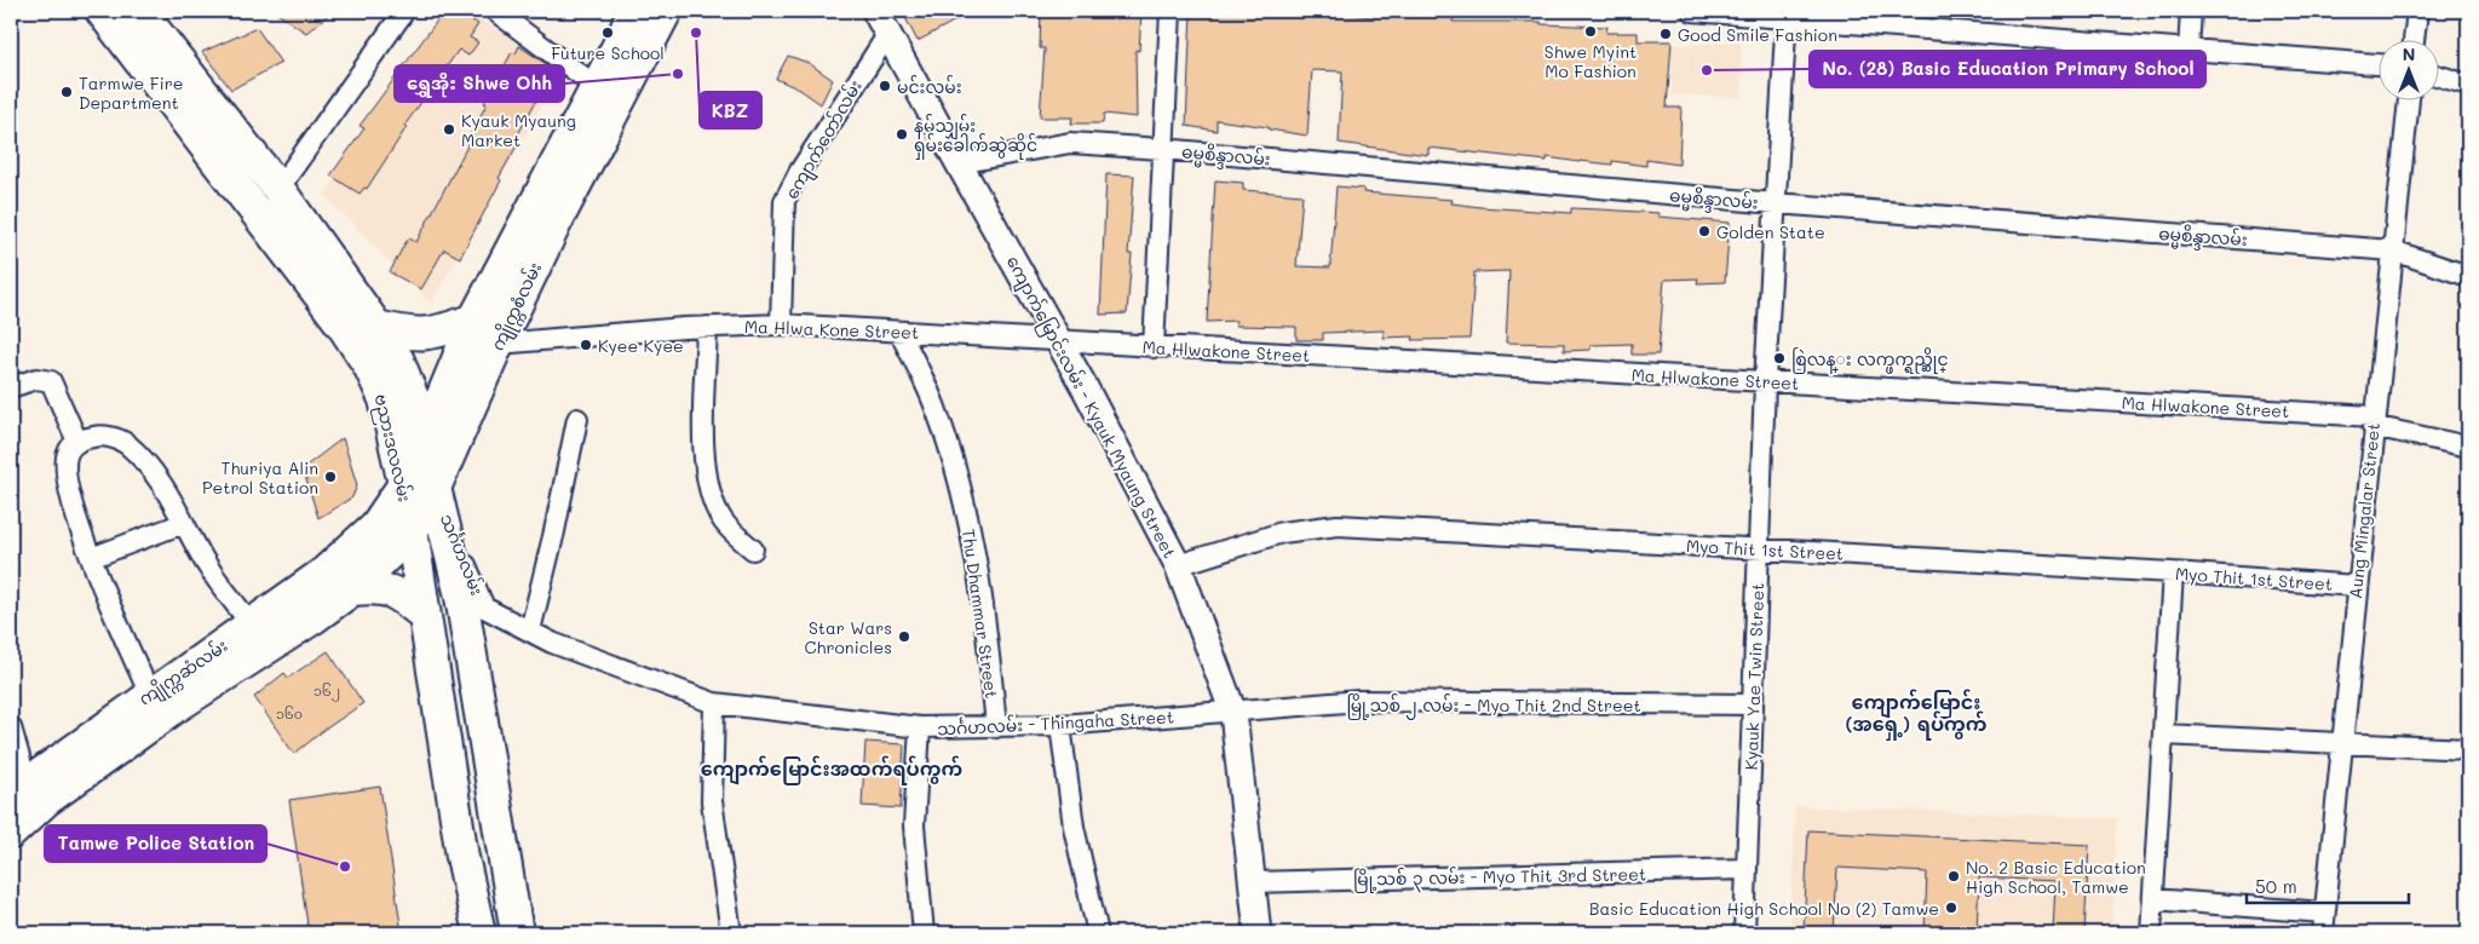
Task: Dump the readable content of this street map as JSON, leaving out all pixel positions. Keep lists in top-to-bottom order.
{
  "streets": {
    "main road": ["ကျိုက္ကစံလမ်း", "ဗညားဒလလမ်း", "ကျိုက္ကဆံလမ်း"],
    "street": [
      "ကျောက်တော်လမ်း",
      "ဓမ္မစိန္ဒာလမ်း",
      "Ma Hlwa Kone Street",
      "Ma Hlwakone Street",
      "ကျောက်မြောင်းလမ်း - Kyauk Myaung Street",
      "Aung Mingalar Street",
      "Myo Thit 1st Street",
      "သင်္ဂဟလမ်း",
      "Thu Dhammar Street",
      "Kyauk Yae Twin Street",
      "မြို့သစ် ၂ လမ်း - Myo Thit 2nd Street",
      "သင်္ဂဟလမ်း - Thingaha Street",
      "မြို့သစ် ၃ လမ်း - Myo Thit 3rd Street"
    ]
  },
  "crossings": [
    ["ကျောက်တော်လမ်း", "Ma Hlwa Kone Street"],
    ["ကျောက်တော်လမ်း", "ကျောက်မြောင်းလမ်း - Kyauk Myaung Street"],
    ["ဓမ္မစိန္ဒာလမ်း", "ကျောက်မြောင်းလမ်း - Kyauk Myaung Street"],
    ["ဓမ္မစိန္ဒာလမ်း", "Aung Mingalar Street"],
    ["ဓမ္မစိန္ဒာလမ်း", "Kyauk Yae Twin Street"],
    ["ကျိုက္ကစံလမ်း", "Ma Hlwa Kone Street"],
    ["ကျိုက္ကစံလမ်း", "ဗညားဒလလမ်း"],
    ["ကျိုက္ကစံလမ်း", "သင်္ဂဟလမ်း"],
    ["ကျိုက္ကစံလမ်း", "ကျိုက္ကဆံလမ်း"],
    ["Ma Hlwa Kone Street", "Ma Hlwakone Street"],
    ["Ma Hlwa Kone Street", "ကျောက်မြောင်းလမ်း - Kyauk Myaung Street"],
    ["Ma Hlwa Kone Street", "Thu Dhammar Street"],
    ["Ma Hlwakone Street", "ကျောက်မြောင်းလမ်း - Kyauk Myaung Street"],
    ["Ma Hlwakone Street", "Aung Mingalar Street"],
    ["Ma Hlwakone Street", "Kyauk Yae Twin Street"],
    ["ကျောက်မြောင်းလမ်း - Kyauk Myaung Street", "Myo Thit 1st Street"],
    ["ကျောက်မြောင်းလမ်း - Kyauk Myaung Street", "မြို့သစ် ၂ လမ်း - Myo Thit 2nd Street"],
    ["ကျောက်မြောင်းလမ်း - Kyauk Myaung Street", "သင်္ဂဟလမ်း - Thingaha Street"],
    ["ကျောက်မြောင်းလမ်း - Kyauk Myaung Street", "မြို့သစ် ၃ လမ်း - Myo Thit 3rd Street"],
    ["ဗညားဒလလမ်း", "သင်္ဂဟလမ်း"],
    ["Aung Mingalar Street", "Myo Thit 1st Street"],
    ["Myo Thit 1st Street", "Kyauk Yae Twin Street"],
    ["သင်္ဂဟလမ်း", "သင်္ဂဟလမ်း - Thingaha Street"],
    ["Thu Dhammar Street", "သင်္ဂဟလမ်း - Thingaha Street"],
    ["Kyauk Yae Twin Street", "မြို့သစ် ၂ လမ်း - Myo Thit 2nd Street"],
    ["Kyauk Yae Twin Street", "မြို့သစ် ၃ လမ်း - Myo Thit 3rd Street"],
    ["မြို့သစ် ၂ လမ်း - Myo Thit 2nd Street", "သင်္ဂဟလမ်း - Thingaha Street"]
  ],
  "districts": ["ကျောက်မြောင်း (အရှေ့) ရပ်ကွက်", "ကျောက်မြောင်းအထက်ရပ်ကွက်"],
  "places": [
    "Shwe Myint Mo Fashion",
    "Future School",
    "KBZ",
    "Good Smile Fashion",
    "No. (28) Basic Education Primary School",
    "ရွှေအိုး Shwe Ohh",
    "မင်းလမ်း",
    "Tarmwe Fire Department",
    "Kyauk Myaung Market",
    "နမ့်သျှမ်း ရှမ်းခေါက်ဆွဲဆိုင်",
    "Golden State",
    "Kyee Kyee",
    "စြဲလန္း လက္ဖက္ရည္ဆိုင္",
    "Thuriya Alin Petrol Station",
    "Star Wars Chronicles",
    "Tamwe Police Station",
    "No. 2 Basic Education High School, Tamwe",
    "Basic Education High School No (2) Tamwe"
  ],
  "house_numbers": ["၁၆၂", "၁၆၀"],
  "scale_bar": "50 m",
  "north": "top"
}
